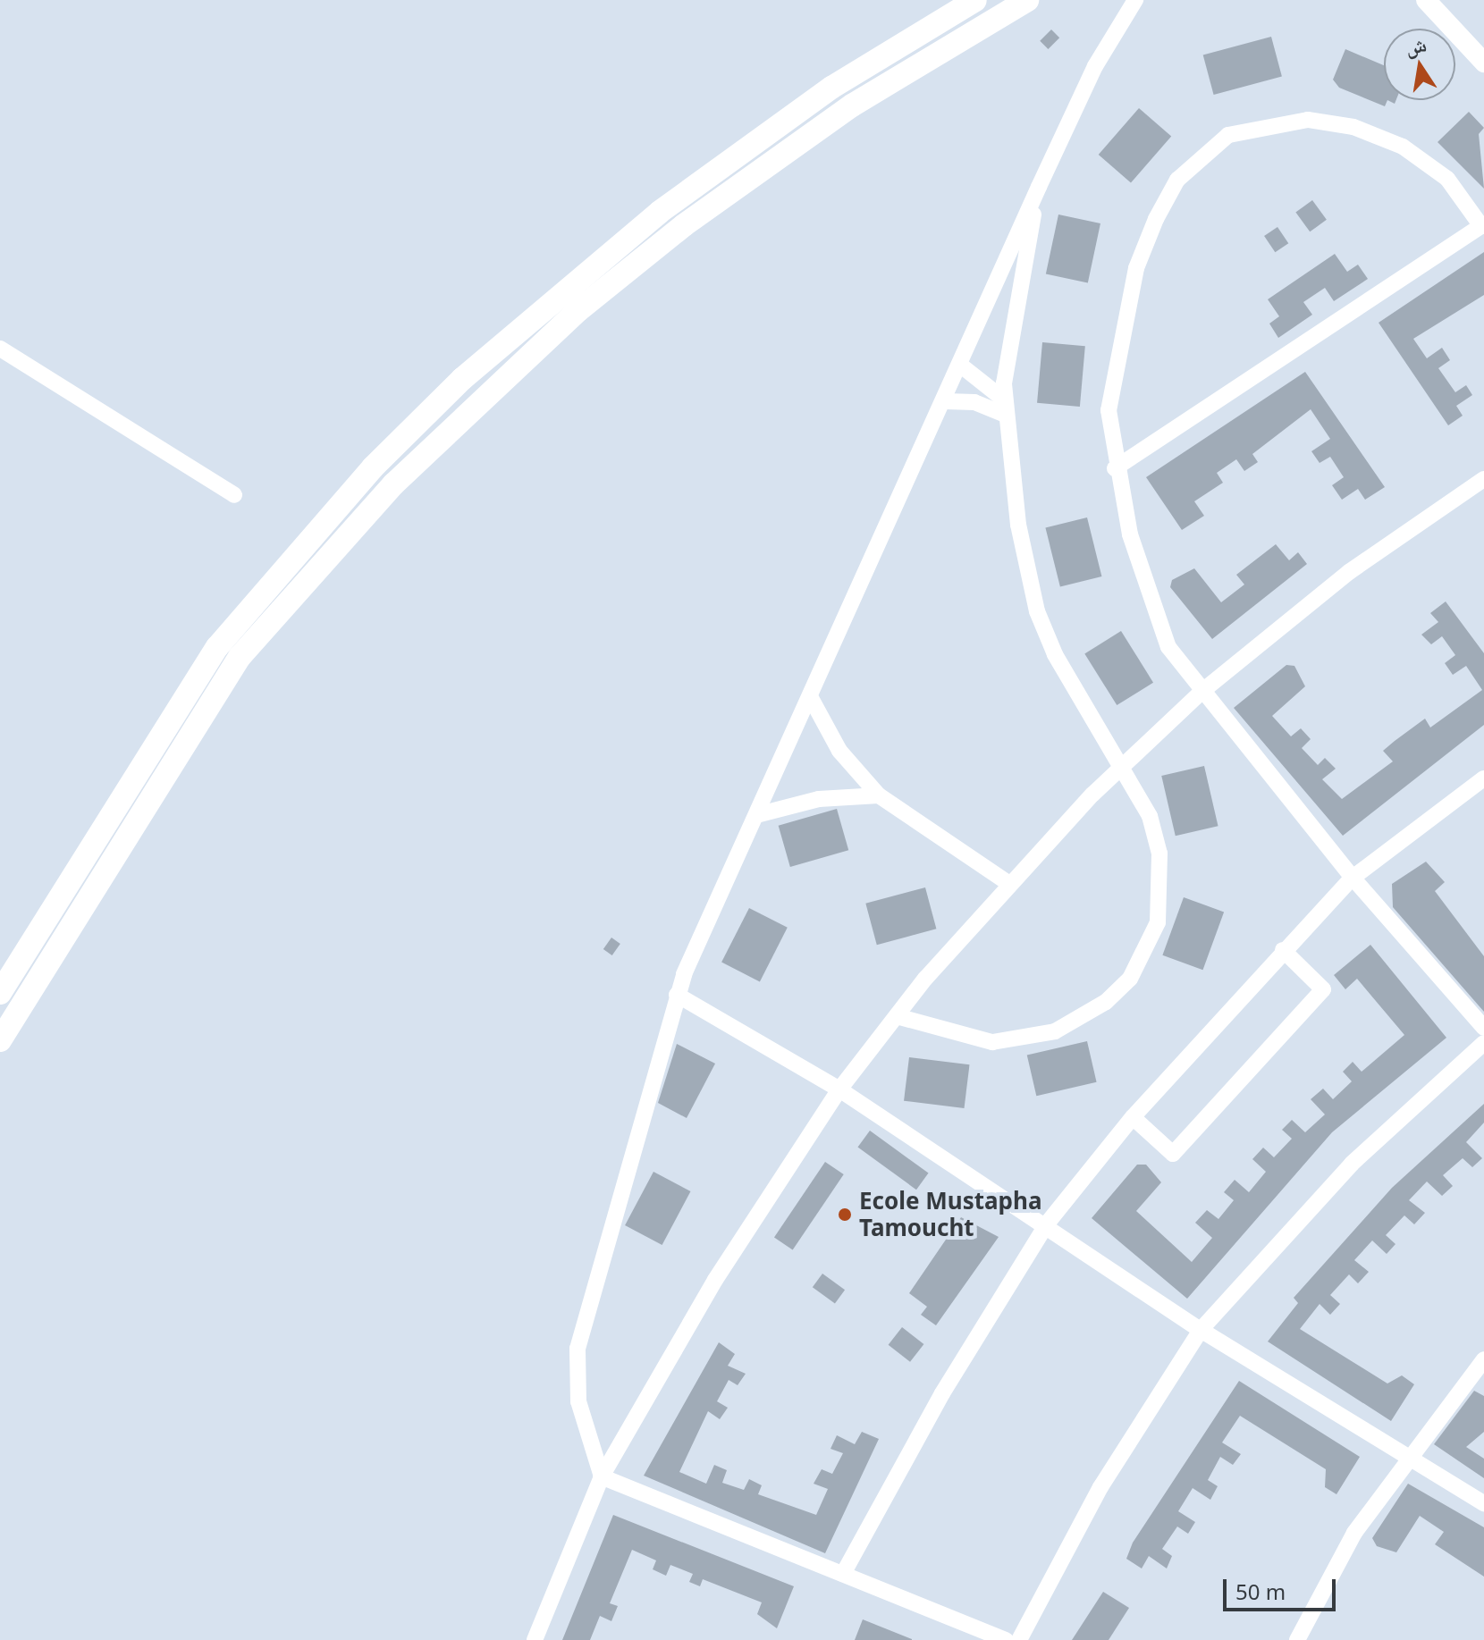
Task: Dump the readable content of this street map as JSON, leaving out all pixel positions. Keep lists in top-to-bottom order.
{
  "places": ["Ecole Mustapha Tamoucht"],
  "scale_bar": "50 m",
  "north": "top"
}
